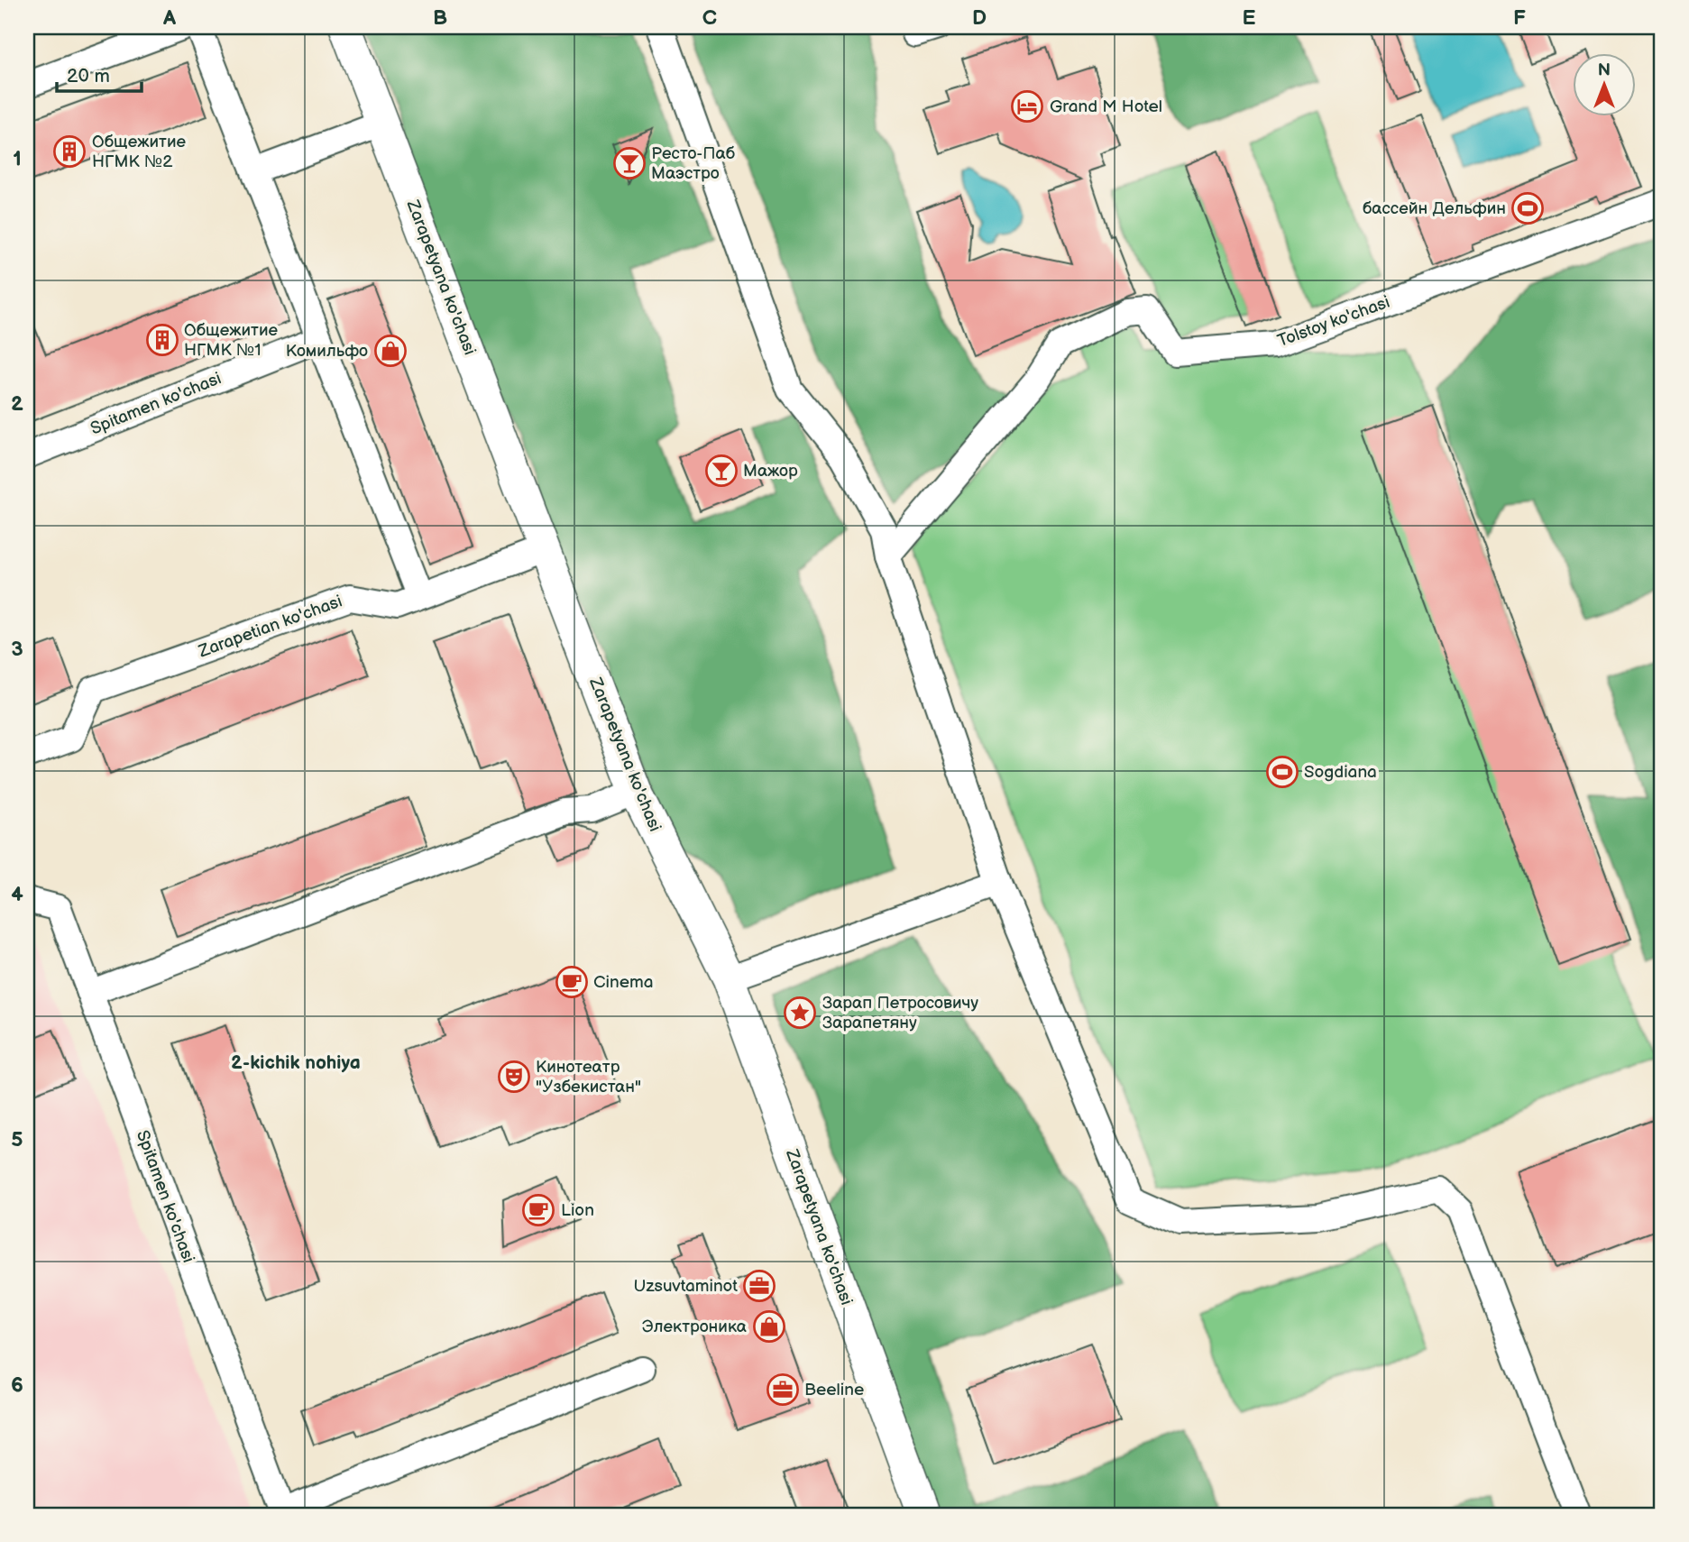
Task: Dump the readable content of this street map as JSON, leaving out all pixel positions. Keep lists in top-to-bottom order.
{
  "streets": {
    "street": [
      "Zarapetyana ko'chasi",
      "Tolstoy ko'chasi",
      "Spitamen ko'chasi",
      "Zarapetian ko'chasi"
    ]
  },
  "crossings": [
    ["Zarapetyana ko'chasi", "Zarapetian ko'chasi"]
  ],
  "districts": ["2-kichik nohiya"],
  "places": {
    "hotel": ["Grand M Hotel"],
    "building": ["Общежитие НГМК №2", "Общежитие НГМК №1"],
    "bar": ["Ресто-Паб Маэстро", "Мажор"],
    "sports": ["бассейн Дельфин", "Sogdiana"],
    "shop": ["Комильфо", "Электроника"],
    "cafe": ["Cinema", "Lion"],
    "place": ["Зарап Петросовичу Зарапетяну"],
    "theatre": ["Кинотеатр \"Узбекистан\""],
    "office": ["Uzsuvtaminot", "Beeline"]
  },
  "scale_bar": "20 m",
  "north": "top",
  "grid": {
    "columns": [
      "A",
      "B",
      "C",
      "D",
      "E",
      "F"
    ],
    "rows": [
      "1",
      "2",
      "3",
      "4",
      "5",
      "6"
    ]
  }
}
